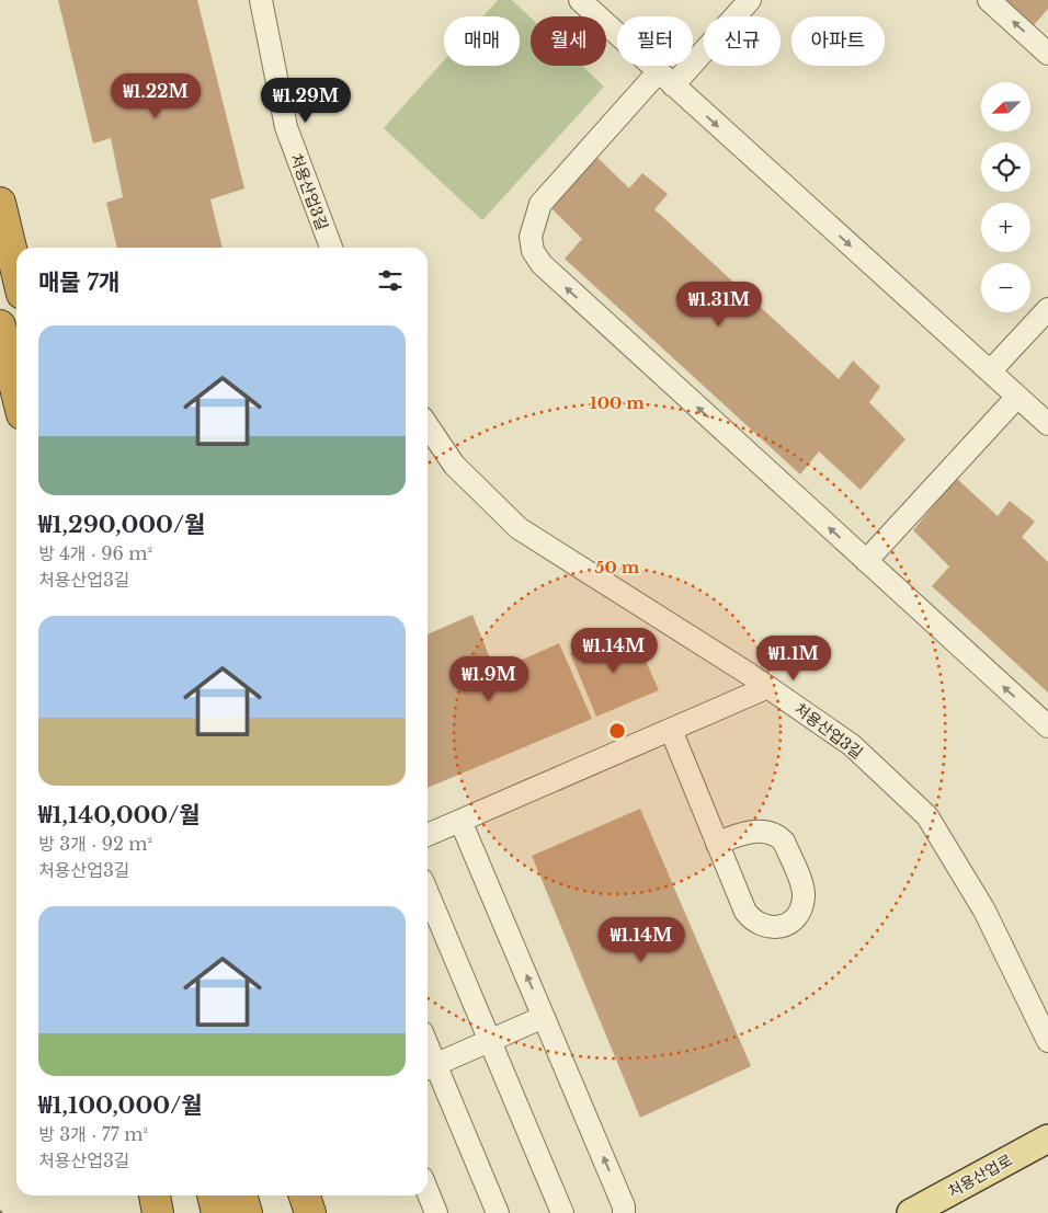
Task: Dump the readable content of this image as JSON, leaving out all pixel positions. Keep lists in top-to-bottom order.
{
  "streets": {
    "main road": ["처용산업로"],
    "street": ["처용산업3길"]
  },
  "north": "bottom left",
  "page": {
    "chip": [
      "매매",
      "월세",
      "필터",
      "신규",
      "아파트"
    ],
    "price": [
      "₩1.22M",
      "₩1.29M",
      "₩1.31M",
      "₩1.14M",
      "₩1.1M",
      "₩1.9M",
      "₩1.14M"
    ],
    "map_buttons": ["+", "−"],
    "heading": "매물 7개",
    "list": [
      {
        "name": "₩1,290,000/월",
        "note": "방 4개 · 96 m² · 처용산업3길"
      },
      {
        "name": "₩1,140,000/월",
        "note": "방 3개 · 92 m² · 처용산업3길"
      },
      {
        "name": "₩1,100,000/월",
        "note": "방 3개 · 77 m² · 처용산업3길"
      }
    ]
  },
  "rings": ["100 m", "50 m"]
}
